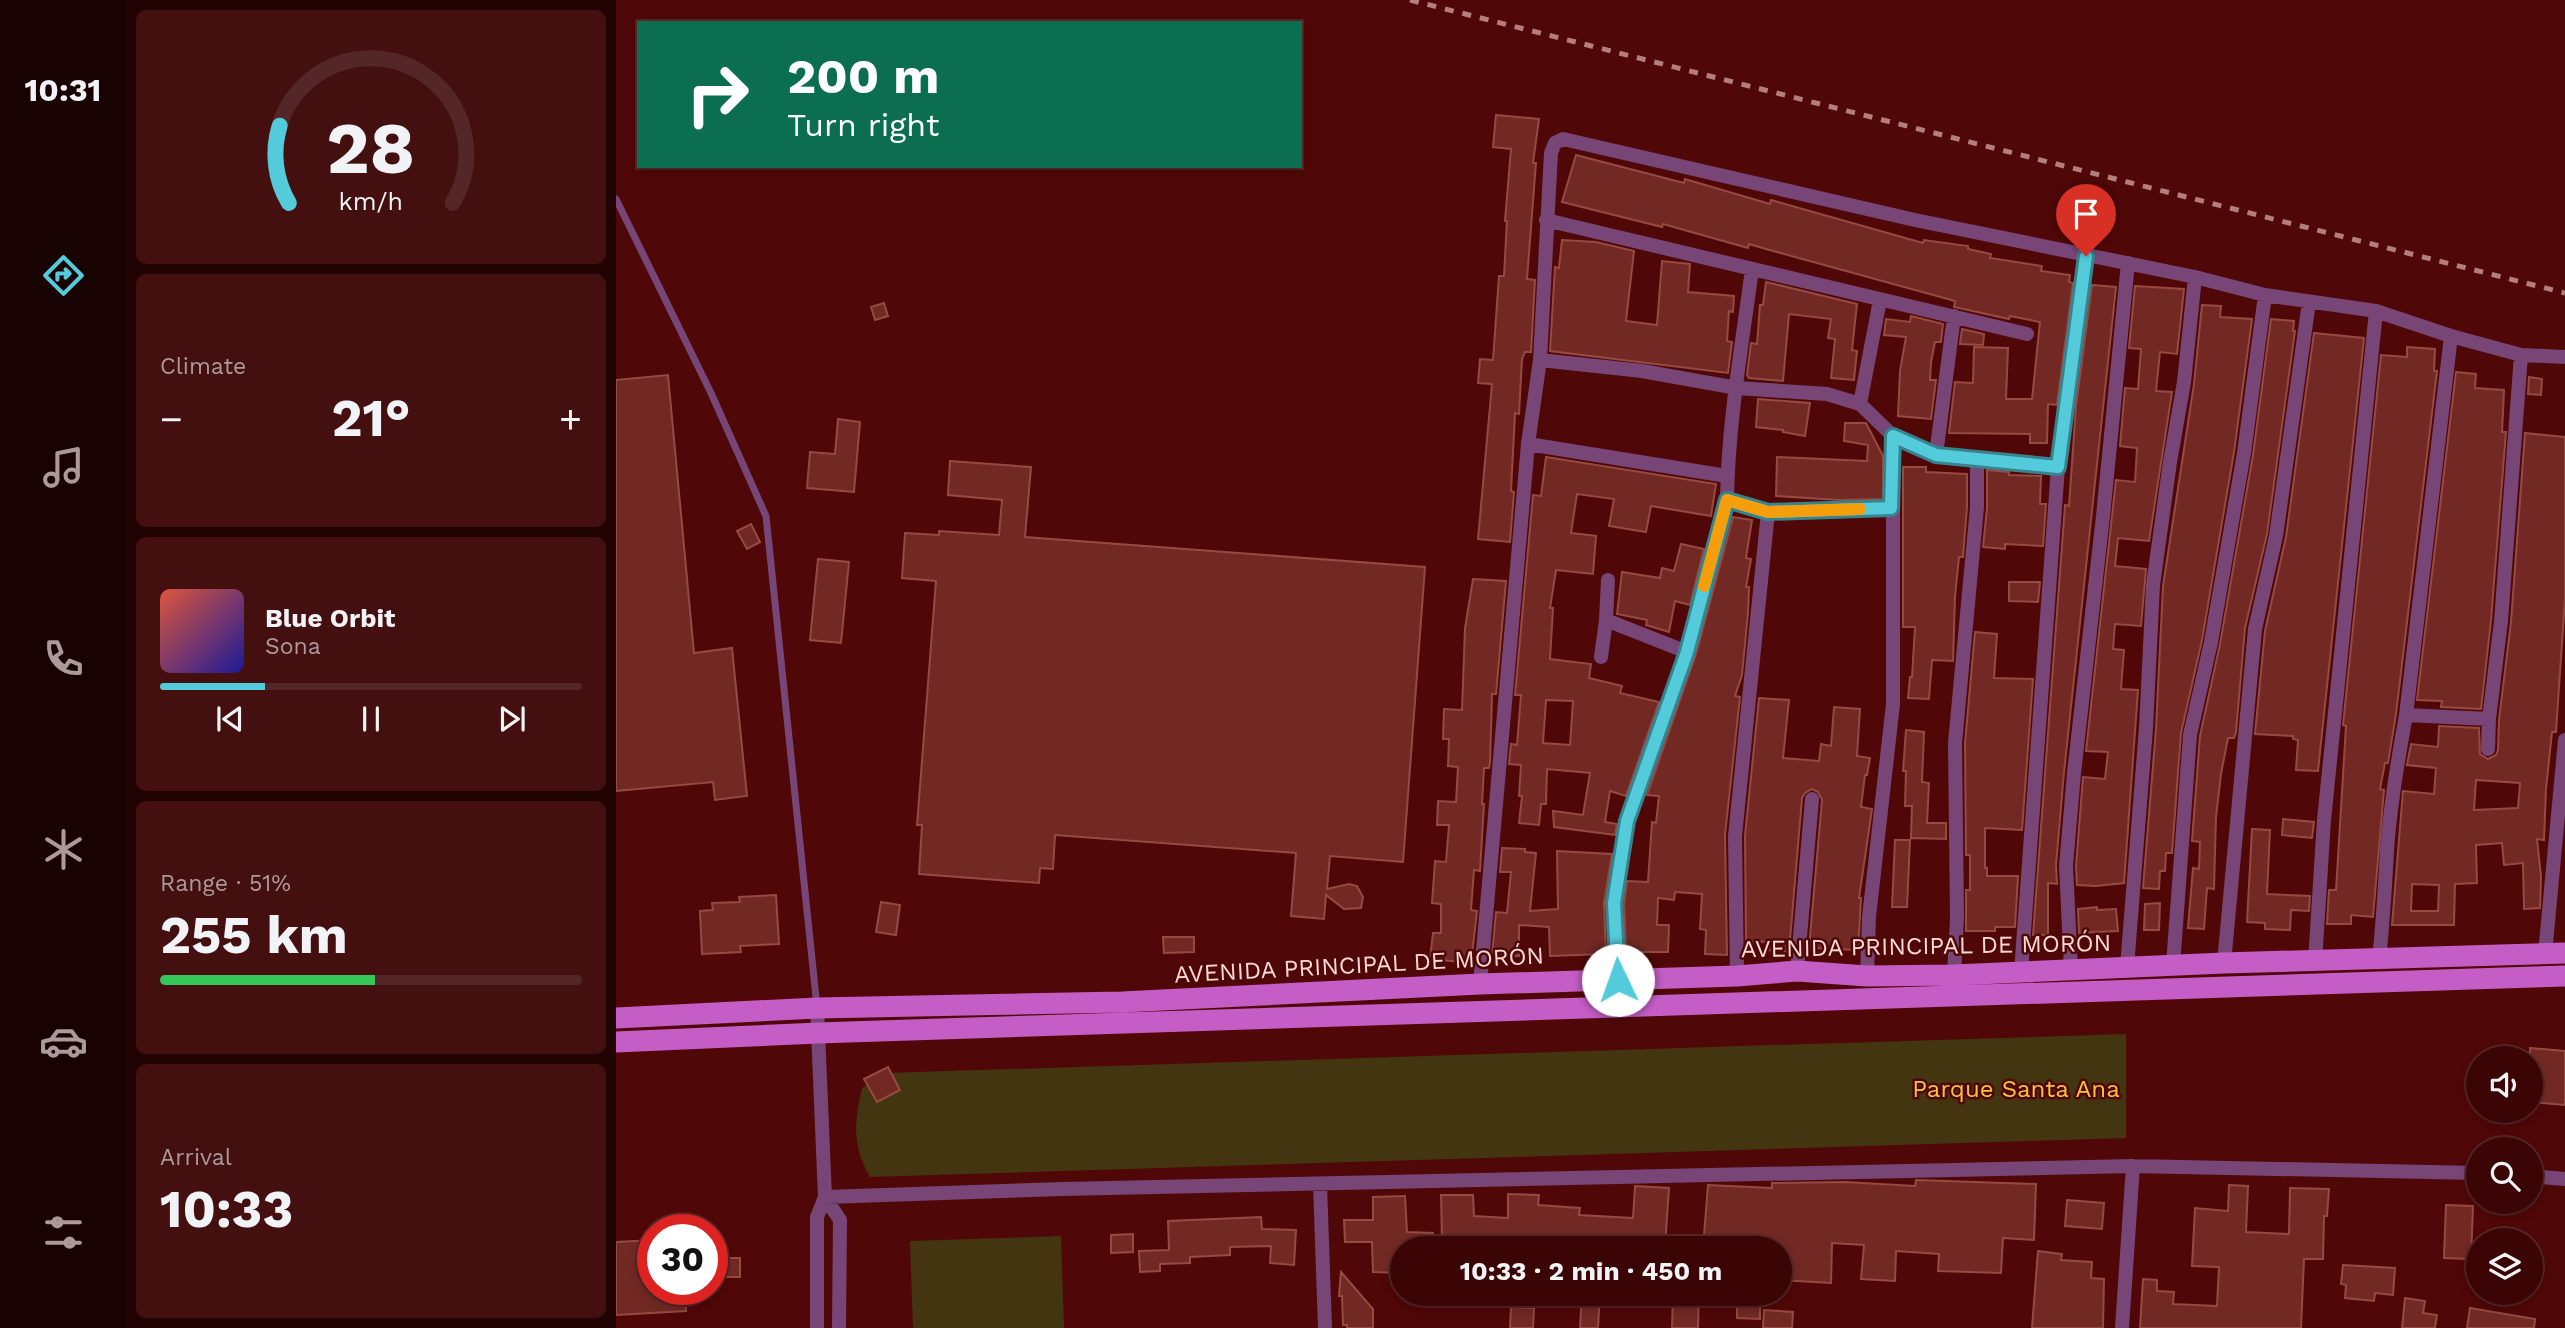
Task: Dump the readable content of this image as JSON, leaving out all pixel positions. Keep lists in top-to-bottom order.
{
  "streets": {
    "main road": ["AVENIDA PRINCIPAL DE MORÓN"]
  },
  "parks": ["Parque Santa Ana"],
  "page": {
    "tabs": "10:31",
    "turn": ["200 m", "Turn right"],
    "tile": [
      "Climate",
      ["Range · 51%", "255 km"],
      ["Arrival", "10:33"]
    ],
    "heat": ["−", "21°", "+"],
    "song": ["Blue Orbit", "Sona"],
    "limit": "30",
    "trip": "10:33 · 2 min · 450 m",
    "gauge": ["28", "km/h"]
  }
}
